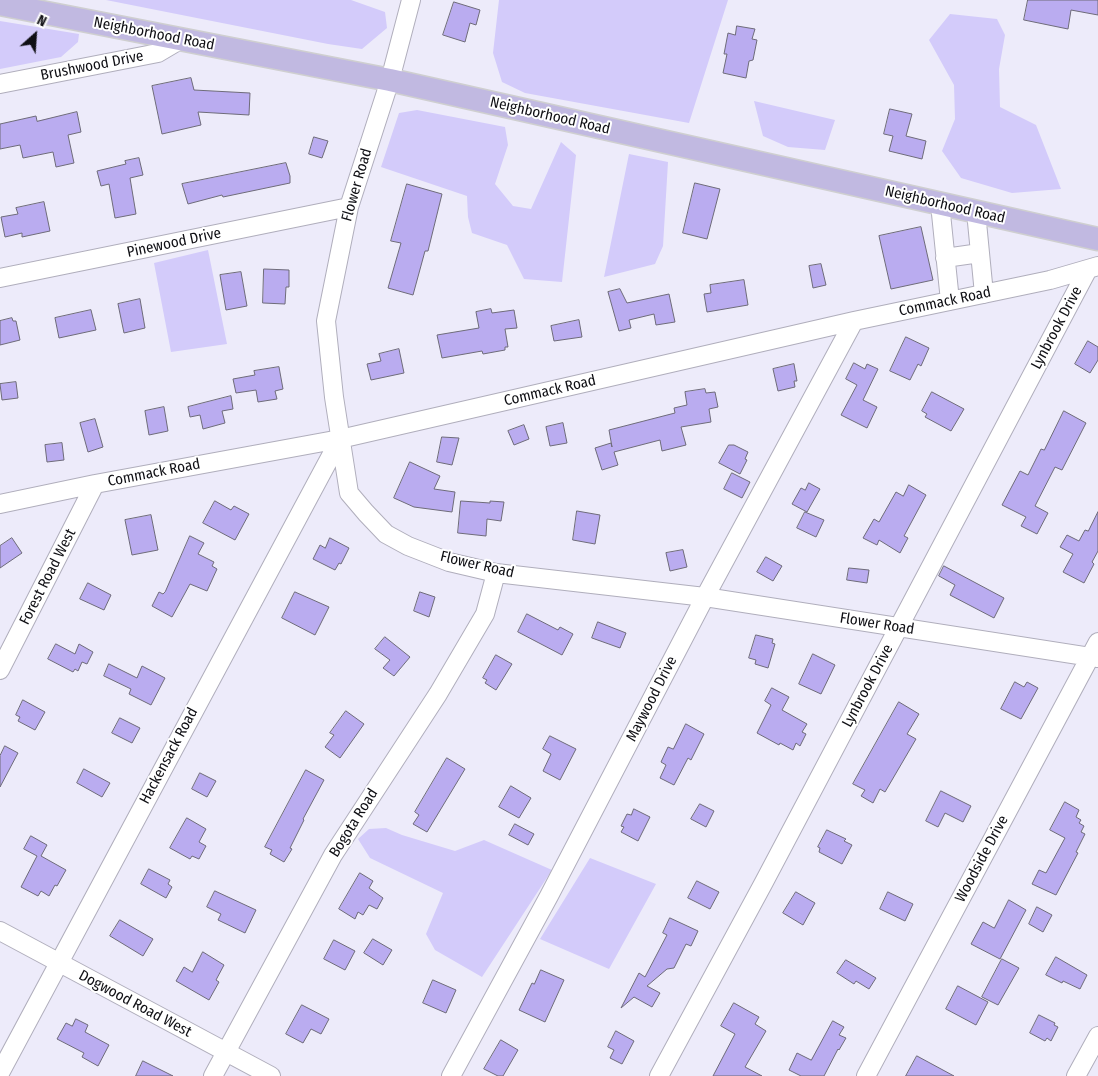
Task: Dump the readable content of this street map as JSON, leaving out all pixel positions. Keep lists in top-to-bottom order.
{
  "streets": {
    "main road": ["Neighborhood Road"],
    "street": [
      "Brushwood Drive",
      "Flower Road",
      "Pinewood Drive",
      "Commack Road",
      "Lynbrook Drive",
      "Forest Road West",
      "Maywood Drive",
      "Hackensack Road",
      "Bogota Road",
      "Woodside Drive",
      "Dogwood Road West"
    ]
  },
  "crossings": [
    ["Neighborhood Road", "Brushwood Drive"],
    ["Neighborhood Road", "Flower Road"],
    ["Flower Road", "Pinewood Drive"],
    ["Flower Road", "Commack Road"],
    ["Flower Road", "Lynbrook Drive"],
    ["Flower Road", "Maywood Drive"],
    ["Flower Road", "Hackensack Road"],
    ["Flower Road", "Bogota Road"],
    ["Flower Road", "Woodside Drive"],
    ["Commack Road", "Lynbrook Drive"],
    ["Commack Road", "Forest Road West"],
    ["Commack Road", "Maywood Drive"],
    ["Commack Road", "Hackensack Road"],
    ["Hackensack Road", "Dogwood Road West"],
    ["Bogota Road", "Dogwood Road West"]
  ],
  "north": "top right"
}
